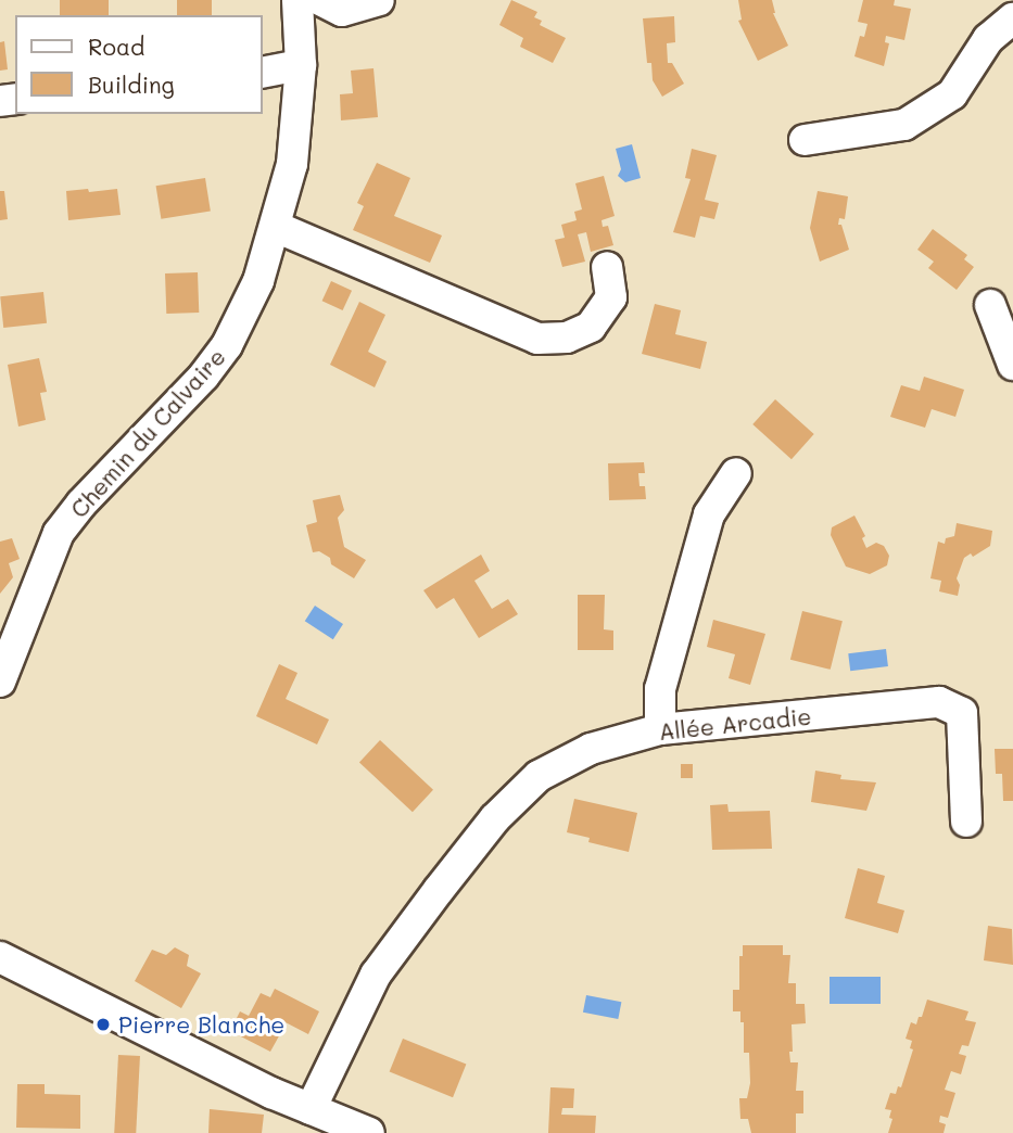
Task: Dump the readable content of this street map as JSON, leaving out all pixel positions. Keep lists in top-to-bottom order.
{
  "streets": {
    "street": ["Chemin du Calvaire", "Allée Arcadie"]
  },
  "places": ["Pierre Blanche"],
  "legend": ["Road", "Building"]
}
